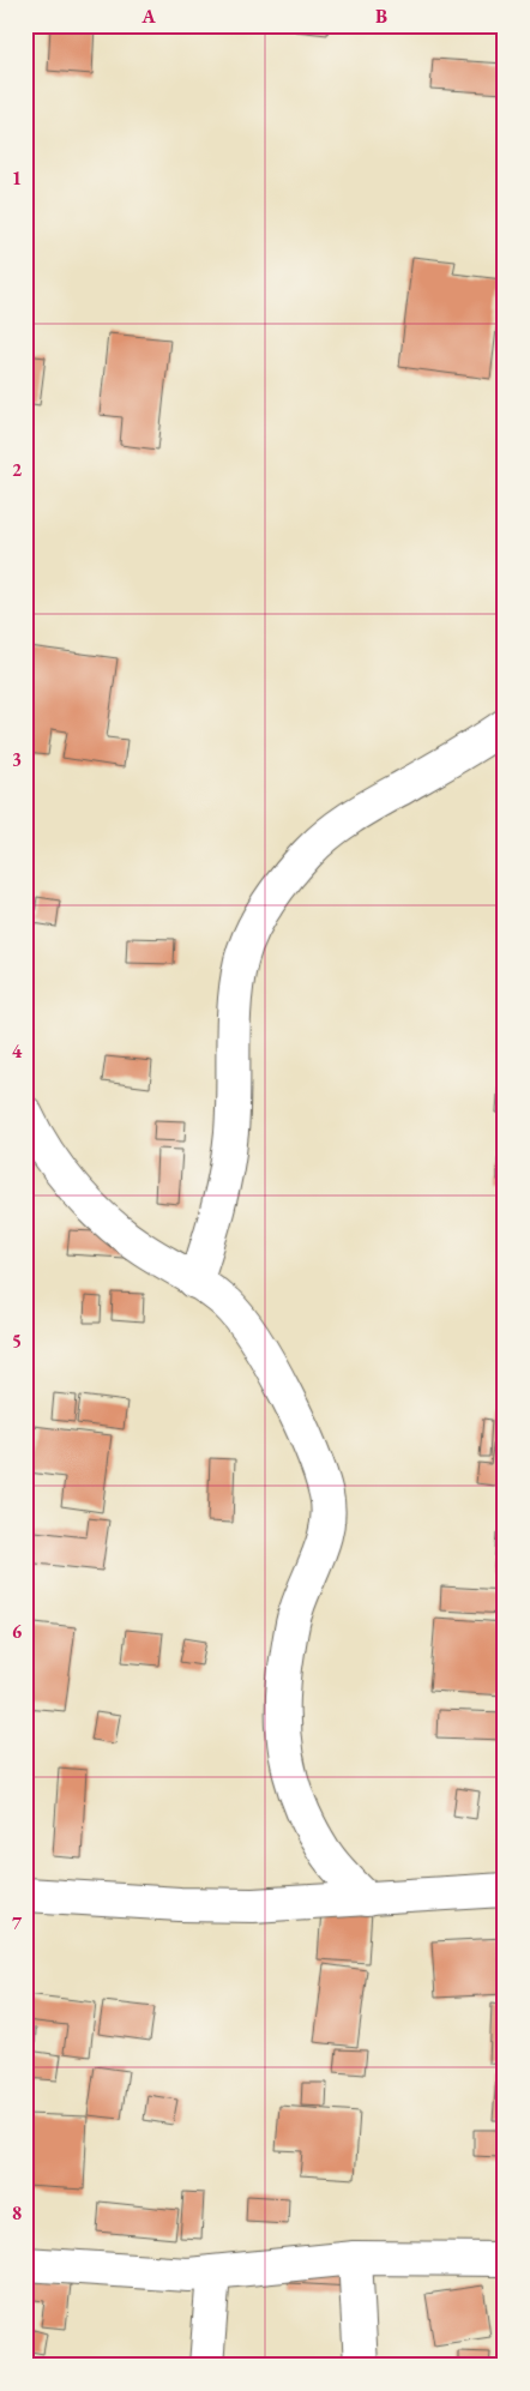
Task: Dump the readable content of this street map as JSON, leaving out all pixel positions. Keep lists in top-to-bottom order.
{
  "grid": {
    "columns": ["A", "B"],
    "rows": [
      "1",
      "2",
      "3",
      "4",
      "5",
      "6",
      "7",
      "8"
    ]
  }
}
